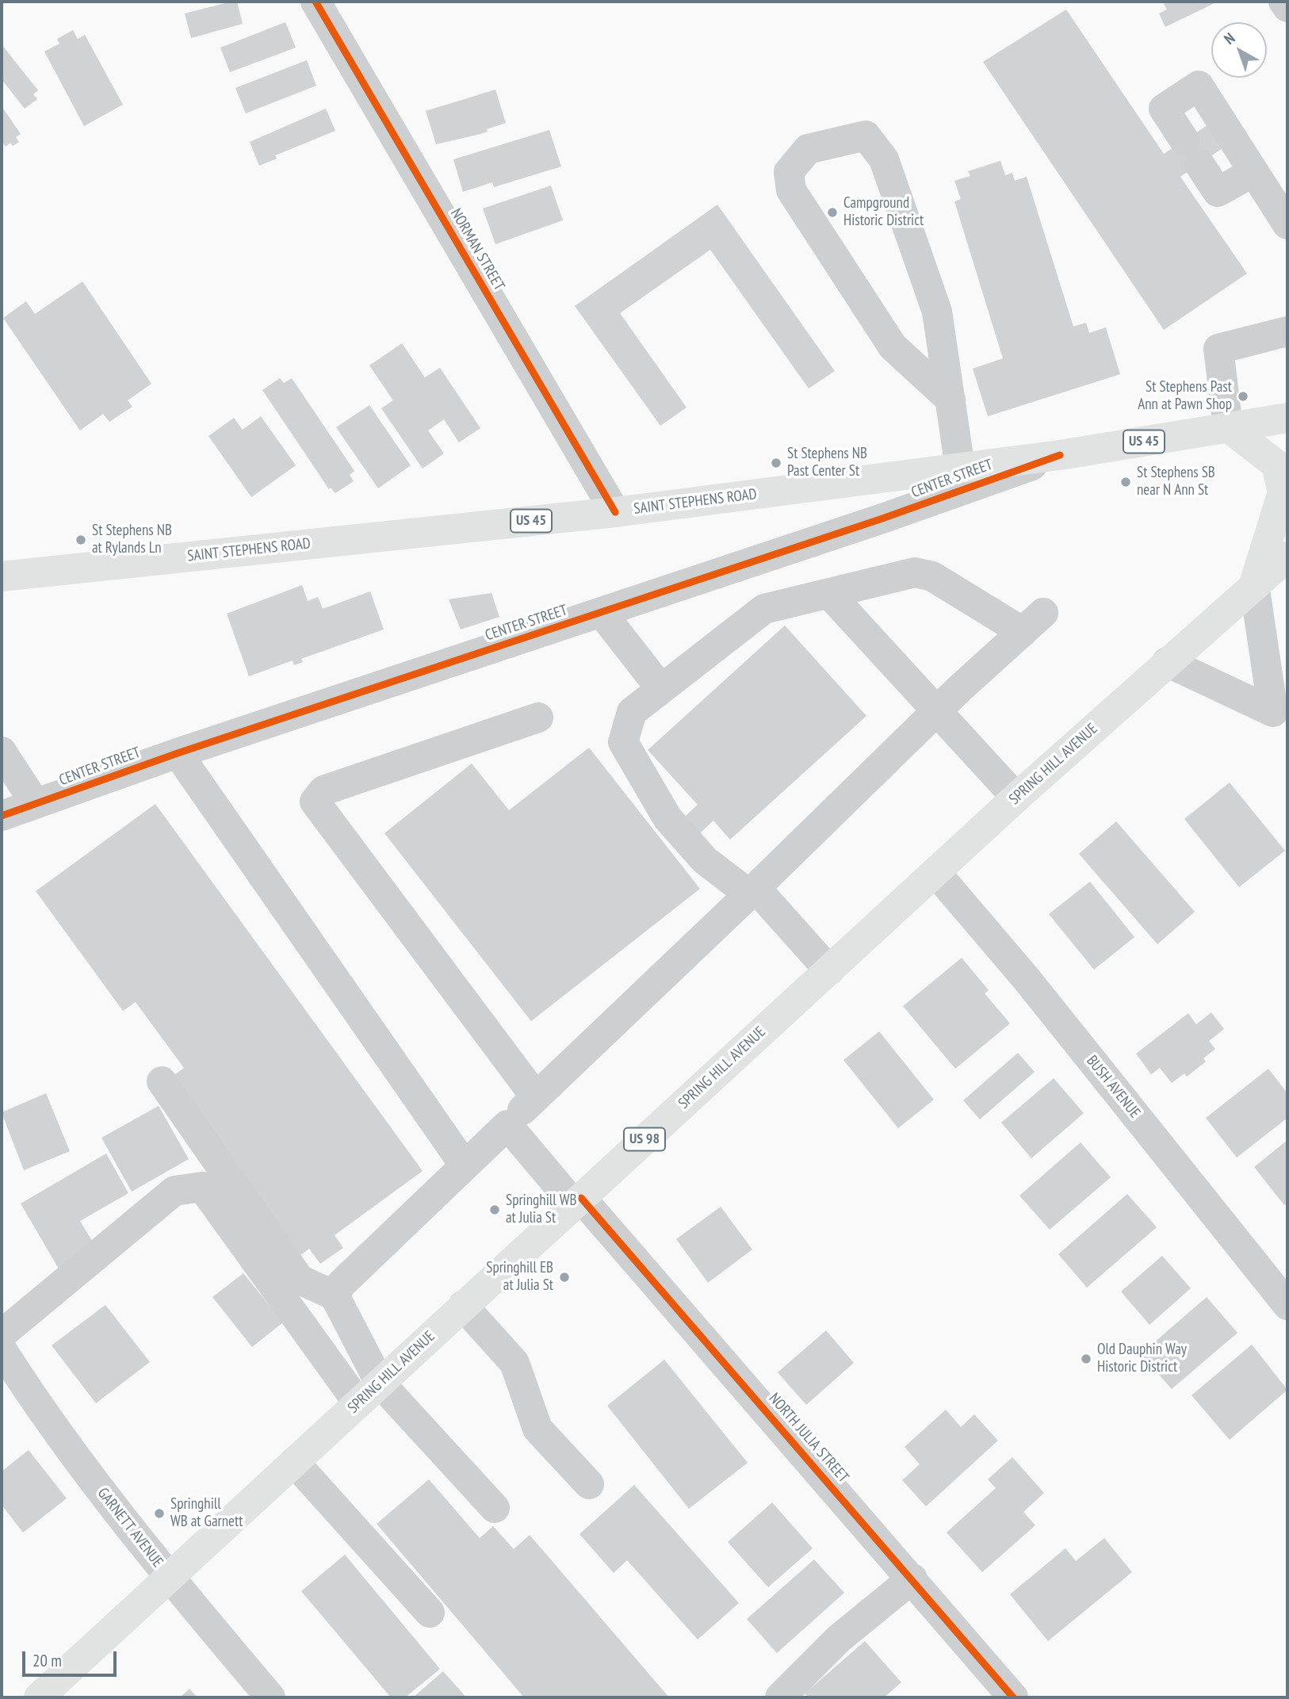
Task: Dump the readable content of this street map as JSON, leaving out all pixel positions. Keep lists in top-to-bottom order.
{
  "streets": {
    "main road": [
      "US 45",
      "SAINT STEPHENS ROAD",
      "SPRING HILL AVENUE",
      "US 98"
    ],
    "street": [
      "NORMAN STREET",
      "CENTER STREET",
      "BUSH AVENUE",
      "NORTH JULIA STREET",
      "GARNETT AVENUE"
    ]
  },
  "crossings": [
    ["NORMAN STREET", "SAINT STEPHENS ROAD"],
    ["CENTER STREET", "SAINT STEPHENS ROAD"],
    ["SPRING HILL AVENUE", "BUSH AVENUE"],
    ["SPRING HILL AVENUE", "NORTH JULIA STREET"],
    ["SPRING HILL AVENUE", "GARNETT AVENUE"]
  ],
  "places": [
    "Campground Historic District",
    "St Stephens Past Ann at Pawn Shop",
    "St Stephens NB Past Center St",
    "St Stephens SB near N Ann St",
    "St Stephens NB at Rylands Ln",
    "Springhill WB at Julia St",
    "Springhill EB at Julia St",
    "Old Dauphin Way Historic District",
    "Springhill WB at Garnett"
  ],
  "scale_bar": "20 m",
  "north": "top left"
}
